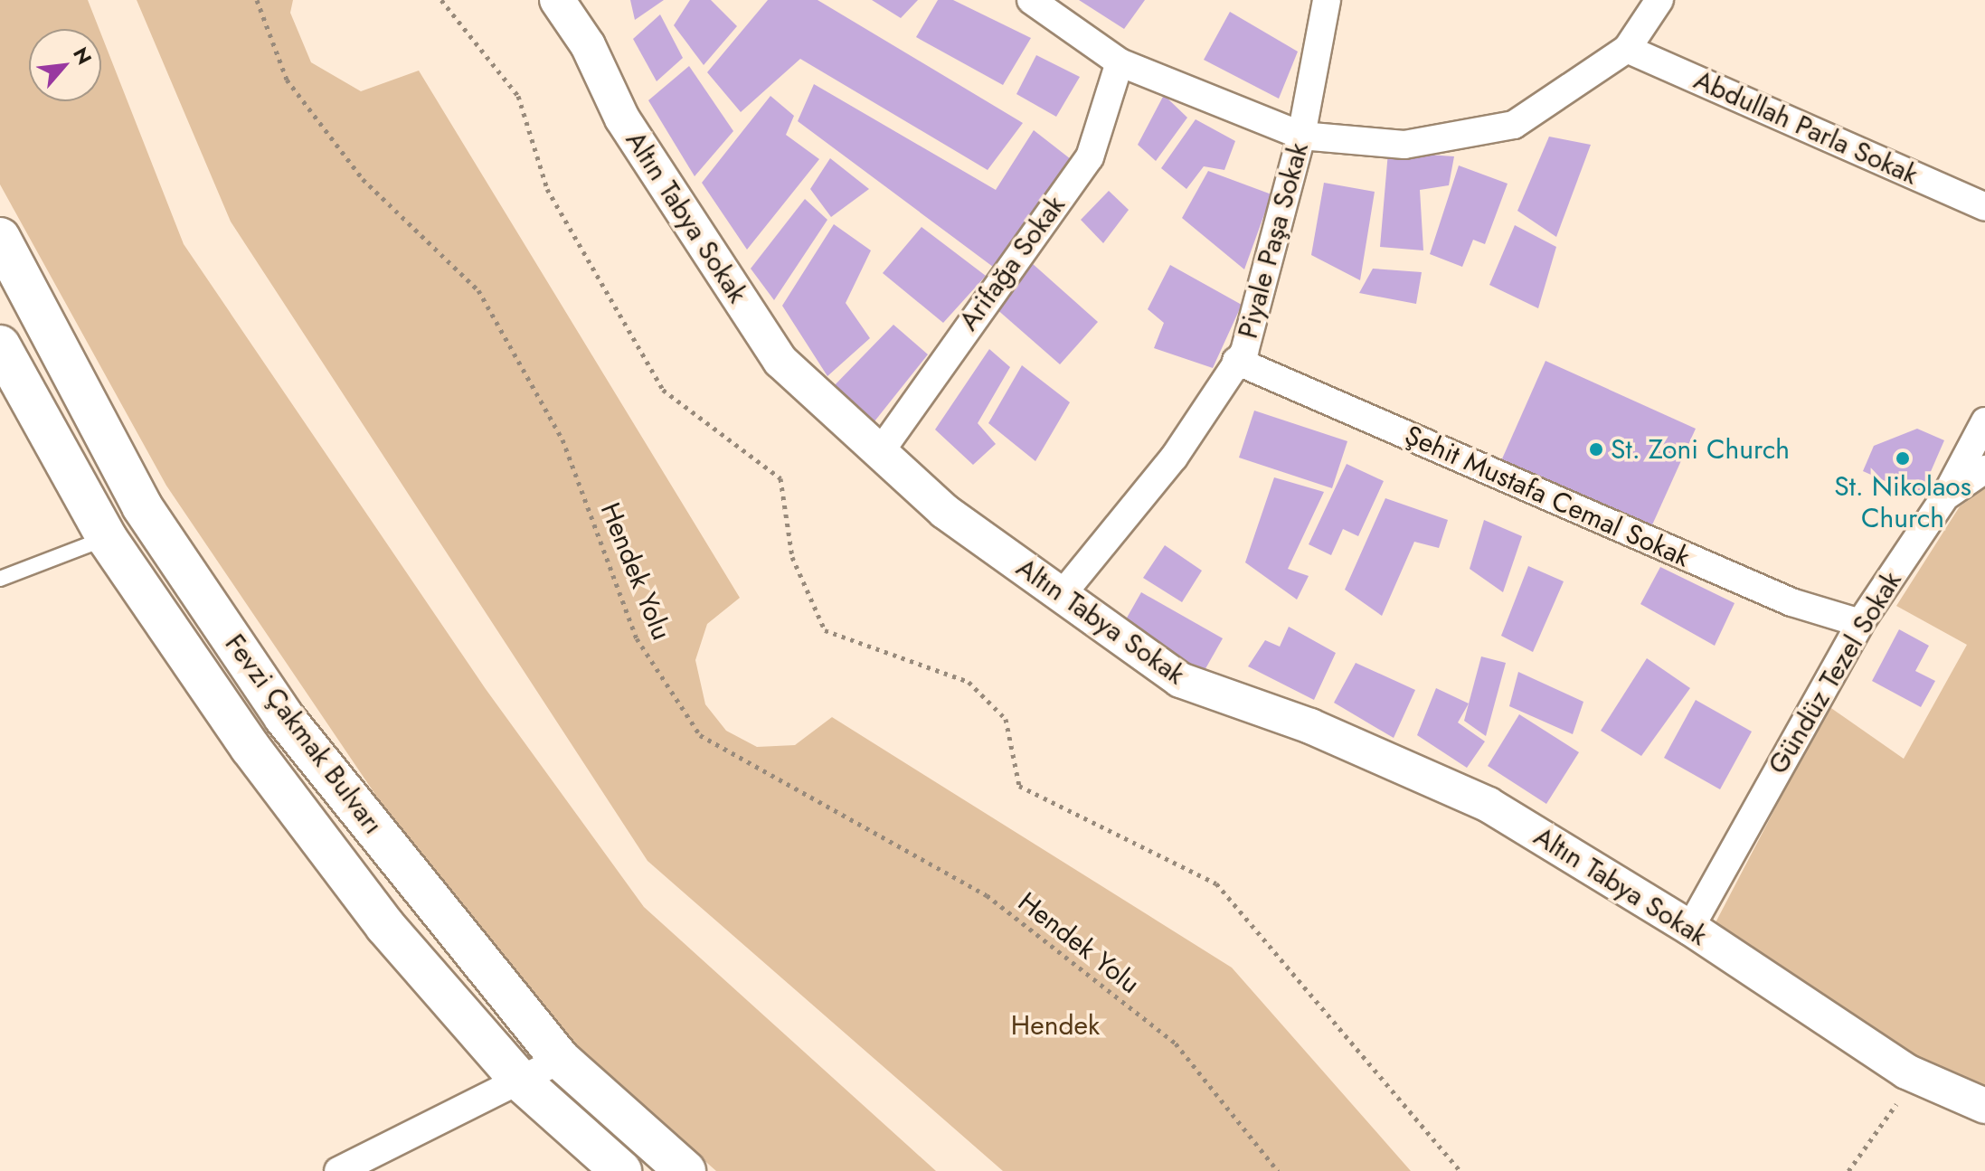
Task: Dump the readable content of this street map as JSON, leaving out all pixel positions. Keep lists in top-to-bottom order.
{
  "streets": {
    "main road": ["Fevzi Çakmak Bulvarı"],
    "street": [
      "Abdullah Parla Sokak",
      "Altın Tabya Sokak",
      "Piyale Paşa Sokak",
      "Arifağa Sokak",
      "Şehit Mustafa Cemal Sokak",
      "Gündüz Tezel Sokak"
    ],
    "path": ["Hendek Yolu"]
  },
  "crossings": [
    ["Altın Tabya Sokak", "Piyale Paşa Sokak"],
    ["Altın Tabya Sokak", "Arifağa Sokak"],
    ["Altın Tabya Sokak", "Gündüz Tezel Sokak"],
    ["Piyale Paşa Sokak", "Şehit Mustafa Cemal Sokak"],
    ["Şehit Mustafa Cemal Sokak", "Gündüz Tezel Sokak"]
  ],
  "parks": ["Hendek"],
  "places": ["St. Zoni Church", "St. Nikolaos Church"],
  "north": "top right"
}
